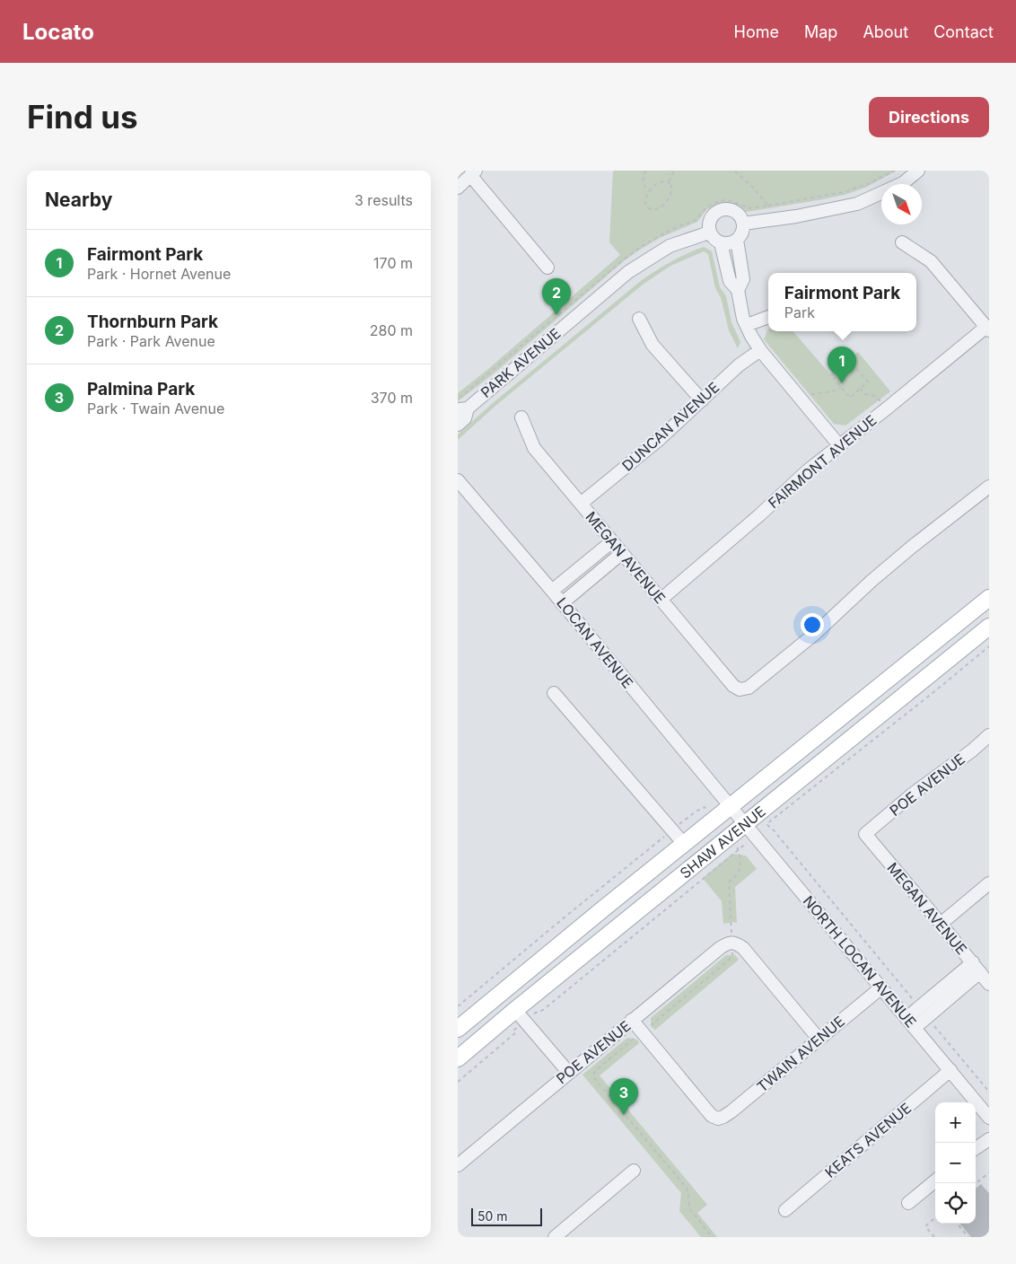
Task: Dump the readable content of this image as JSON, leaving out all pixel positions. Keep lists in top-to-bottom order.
{
  "streets": {
    "main road": ["SHAW AVENUE"],
    "street": [
      "PARK AVENUE",
      "DUNCAN AVENUE",
      "FAIRMONT AVENUE",
      "MEGAN AVENUE",
      "LOCAN AVENUE",
      "POE AVENUE",
      "NORTH LOCAN AVENUE",
      "TWAIN AVENUE",
      "KEATS AVENUE"
    ]
  },
  "crossings": [
    ["DUNCAN AVENUE", "MEGAN AVENUE"],
    ["FAIRMONT AVENUE", "MEGAN AVENUE"],
    ["MEGAN AVENUE", "POE AVENUE"],
    ["LOCAN AVENUE", "SHAW AVENUE"],
    ["LOCAN AVENUE", "NORTH LOCAN AVENUE"],
    ["SHAW AVENUE", "NORTH LOCAN AVENUE"],
    ["NORTH LOCAN AVENUE", "TWAIN AVENUE"],
    ["NORTH LOCAN AVENUE", "KEATS AVENUE"]
  ],
  "scale_bar": "50 m",
  "north": "bottom right",
  "page": {
    "header": "Locato",
    "nav": [
      "Home",
      "Map",
      "About",
      "Contact"
    ],
    "buttons": "Directions",
    "title": "Find us",
    "heading": ["Nearby", "3 results"],
    "list": [
      {
        "mark": "1",
        "name": "Fairmont Park",
        "note": "Park · Hornet Avenue",
        "value": "170 m"
      },
      {
        "mark": "2",
        "name": "Thornburn Park",
        "note": "Park · Park Avenue",
        "value": "280 m"
      },
      {
        "mark": "3",
        "name": "Palmina Park",
        "note": "Park · Twain Avenue",
        "value": "370 m"
      }
    ],
    "popup": ["Fairmont Park", "Park"],
    "pins": ["2", "1", "3"],
    "map_buttons": ["+", "−"],
    "scale": "50 m"
  }
}
